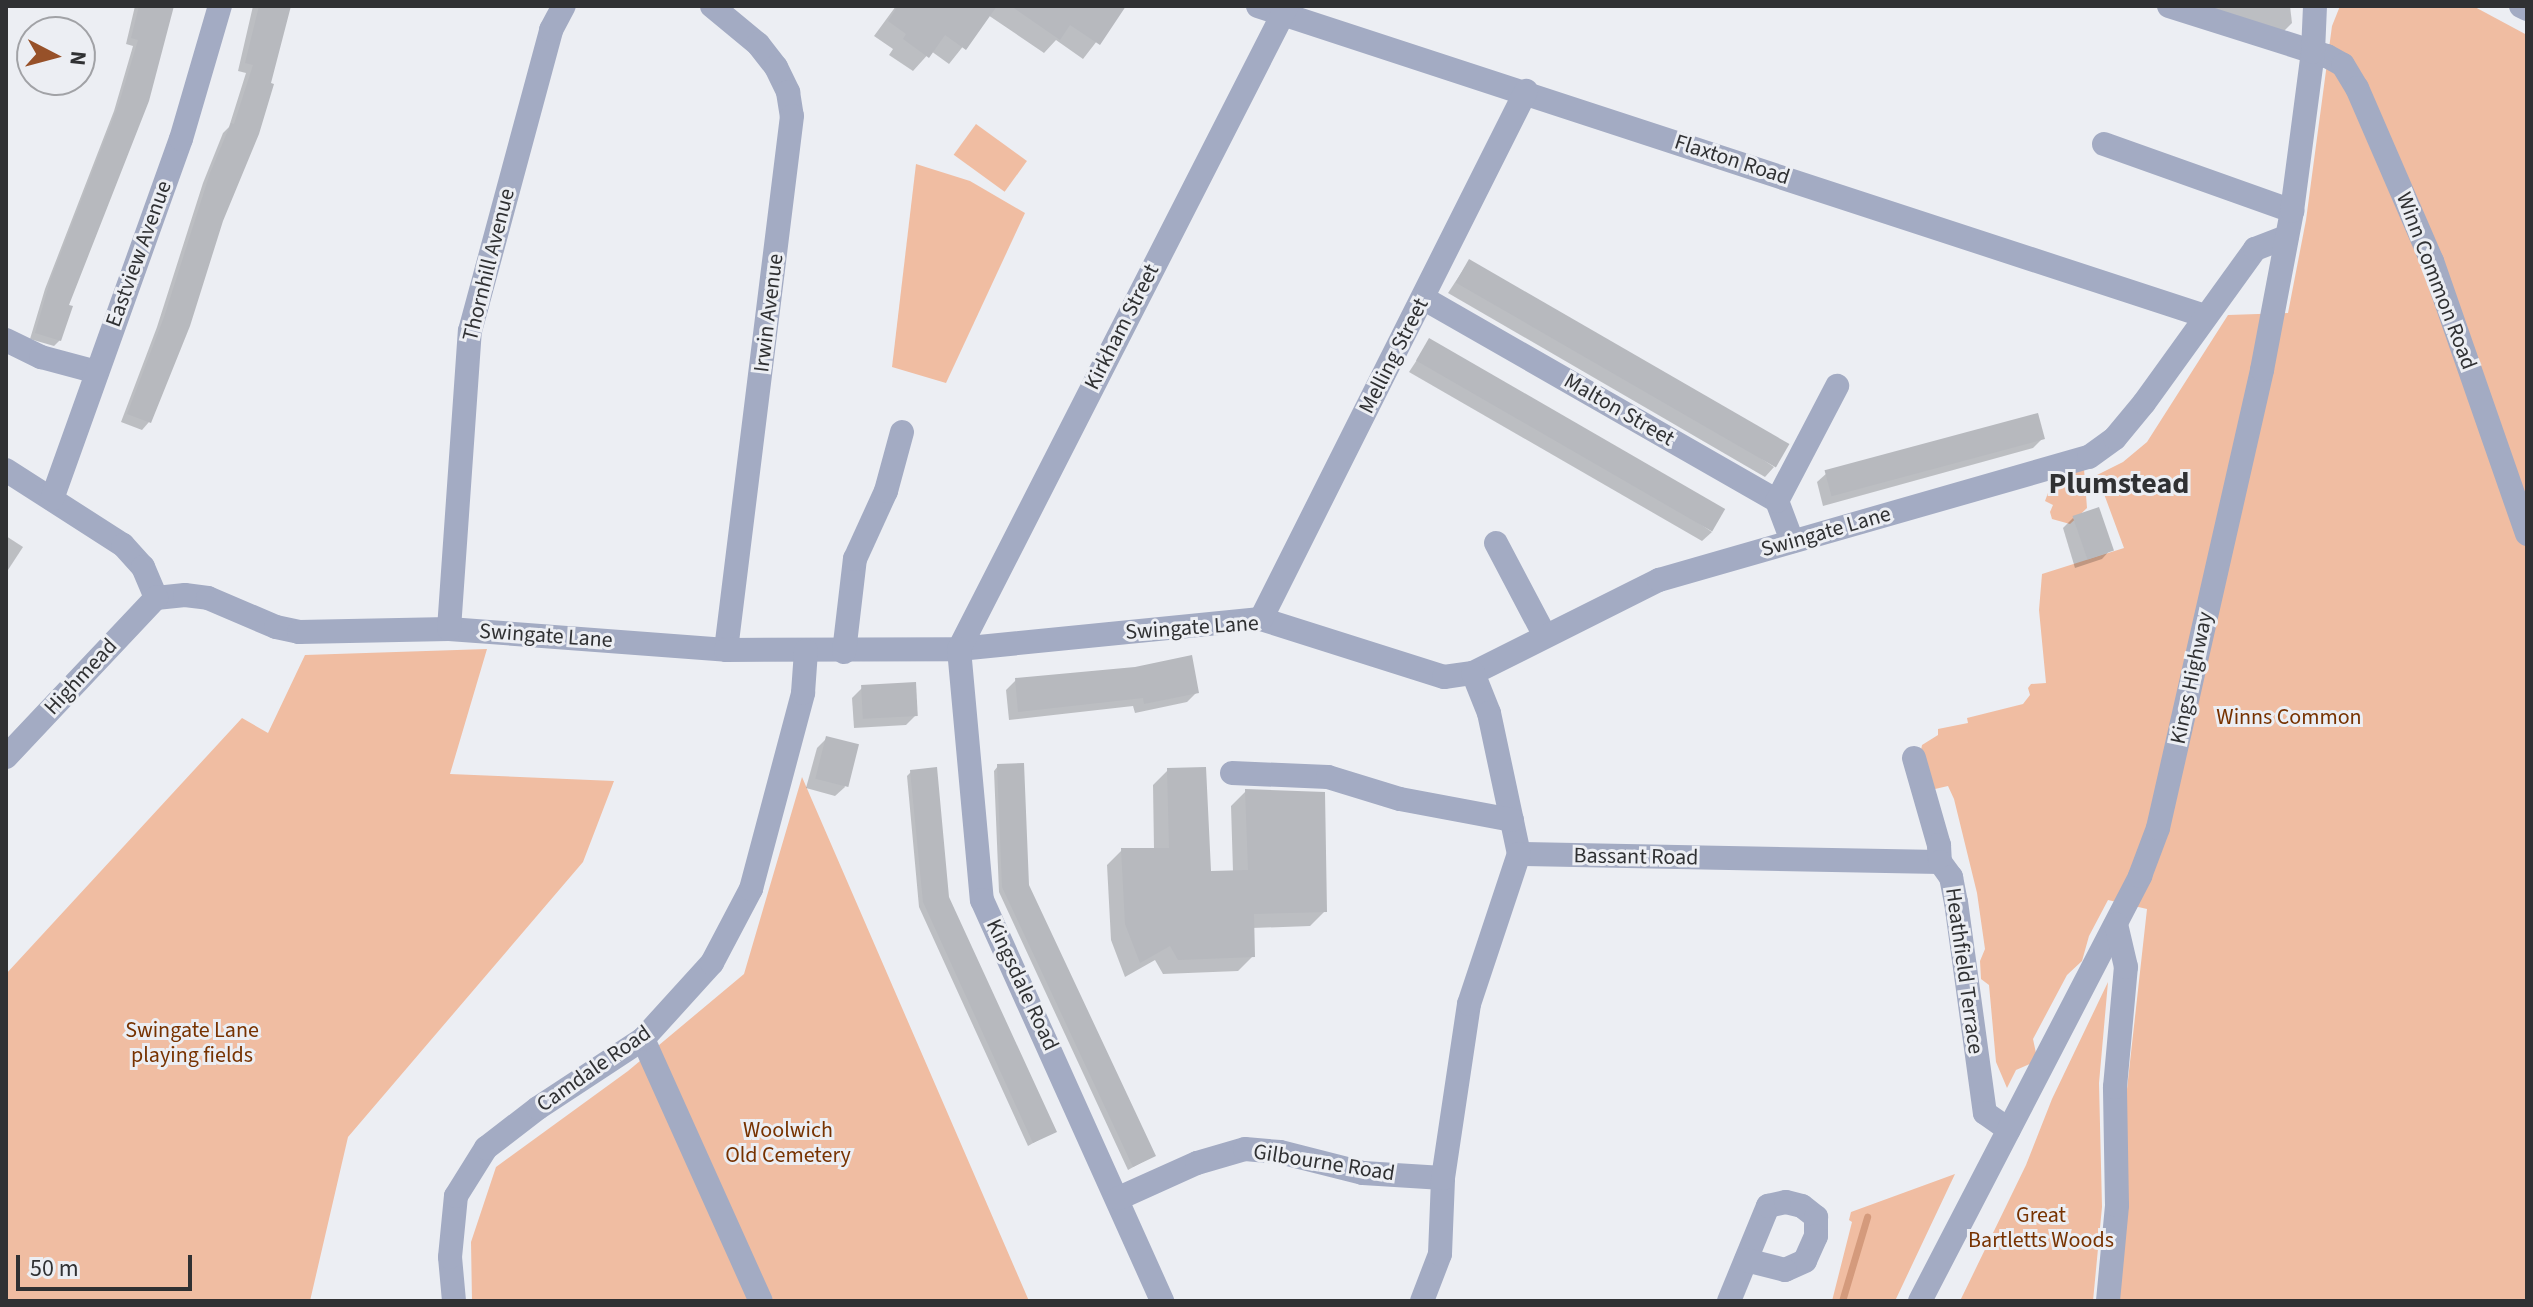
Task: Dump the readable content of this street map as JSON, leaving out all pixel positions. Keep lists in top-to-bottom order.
{
  "streets": {
    "street": [
      "Flaxton Road",
      "Eastview Avenue",
      "Thornhill Avenue",
      "Winn Common Road",
      "Irwin Avenue",
      "Kirkham Street",
      "Melling Street",
      "Malton Street",
      "Swingate Lane",
      "Highmead",
      "Kings Highway",
      "Bassant Road",
      "Heathfield Terrace",
      "Kingsdale Road",
      "Camdale Road",
      "Gilbourne Road"
    ]
  },
  "crossings": [
    ["Flaxton Road", "Kirkham Street"],
    ["Flaxton Road", "Melling Street"],
    ["Flaxton Road", "Swingate Lane"],
    ["Thornhill Avenue", "Swingate Lane"],
    ["Winn Common Road", "Kings Highway"],
    ["Irwin Avenue", "Swingate Lane"],
    ["Kirkham Street", "Swingate Lane"],
    ["Kirkham Street", "Kingsdale Road"],
    ["Melling Street", "Malton Street"],
    ["Melling Street", "Swingate Lane"],
    ["Swingate Lane", "Highmead"],
    ["Swingate Lane", "Kings Highway"],
    ["Swingate Lane", "Kingsdale Road"],
    ["Swingate Lane", "Camdale Road"],
    ["Kings Highway", "Heathfield Terrace"],
    ["Bassant Road", "Heathfield Terrace"],
    ["Kingsdale Road", "Gilbourne Road"]
  ],
  "districts": ["Plumstead"],
  "parks": [
    "Winns Common",
    "Swingate Lane playing fields",
    "Woolwich Old Cemetery",
    "Great Bartletts Woods"
  ],
  "scale_bar": "50 m",
  "north": "right"
}
